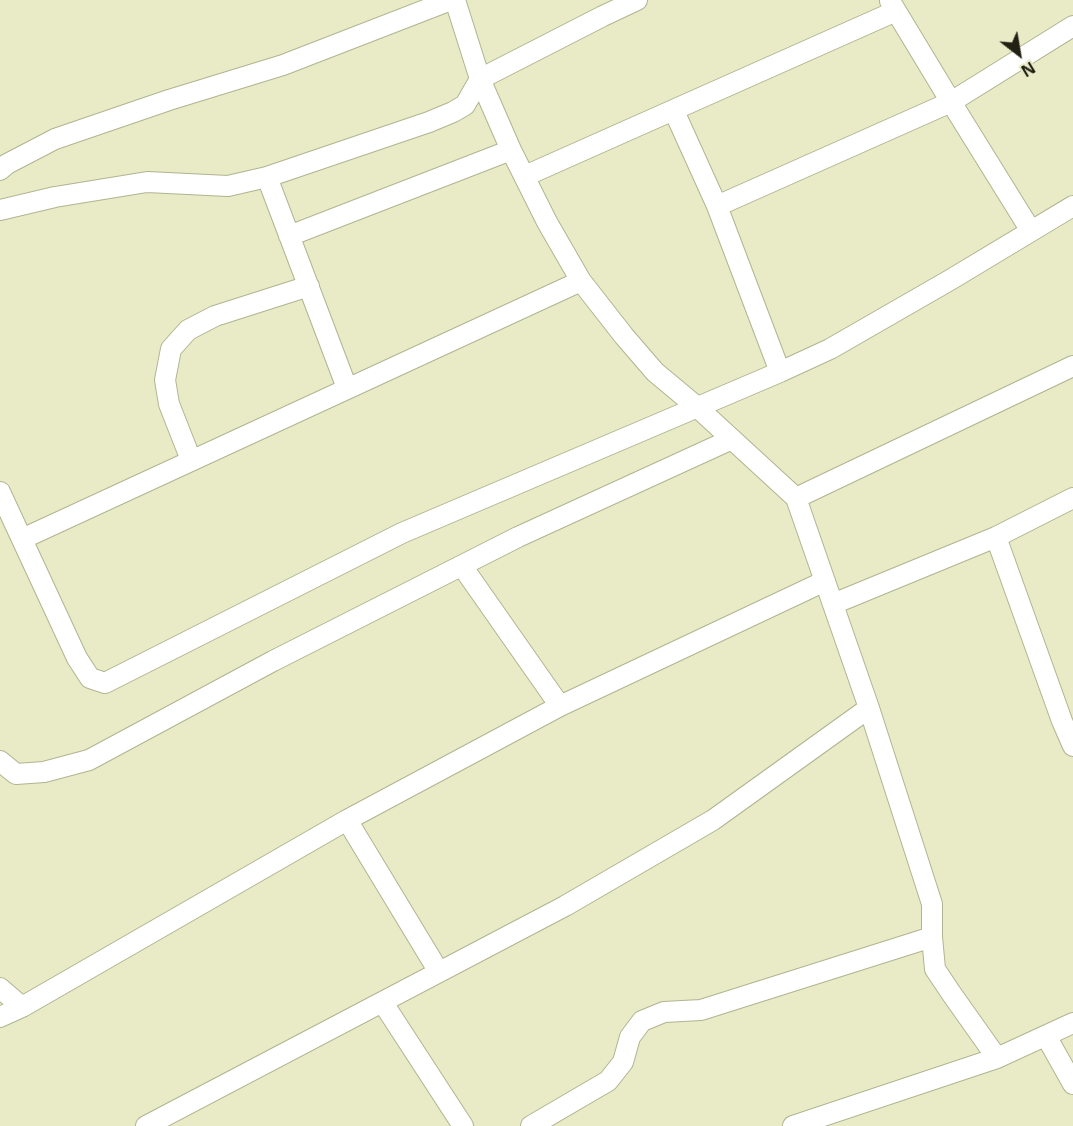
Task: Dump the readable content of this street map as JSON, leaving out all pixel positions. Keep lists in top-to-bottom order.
{
  "north": "bottom right"
}
